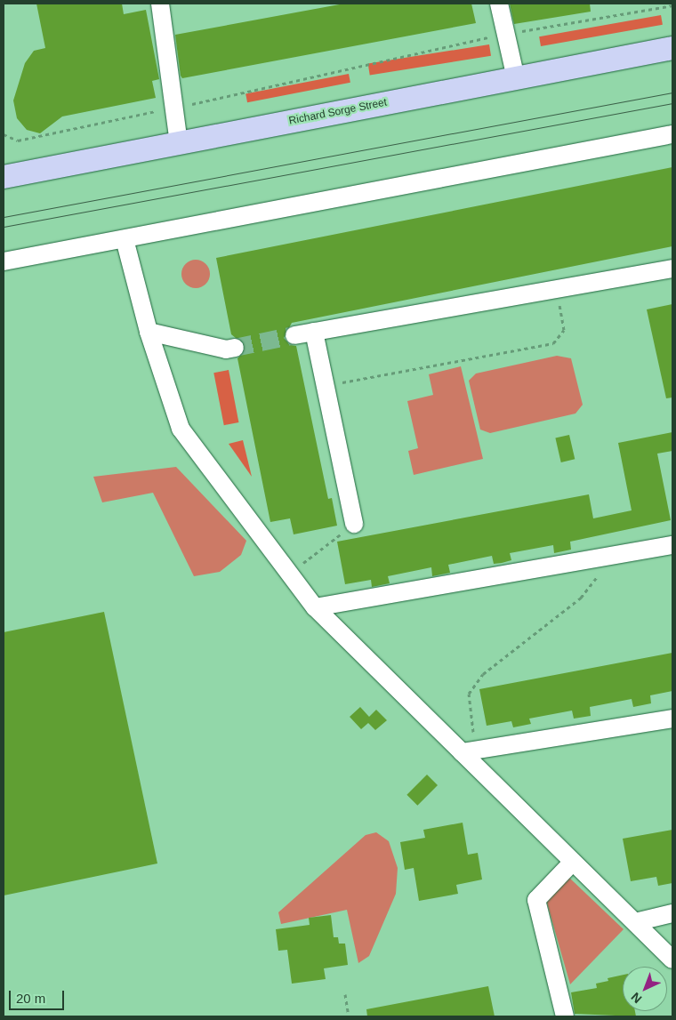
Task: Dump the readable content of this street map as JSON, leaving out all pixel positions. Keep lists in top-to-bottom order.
{
  "streets": {
    "main road": ["Richard Sorge Street"]
  },
  "scale_bar": "20 m",
  "north": "bottom left"
}
